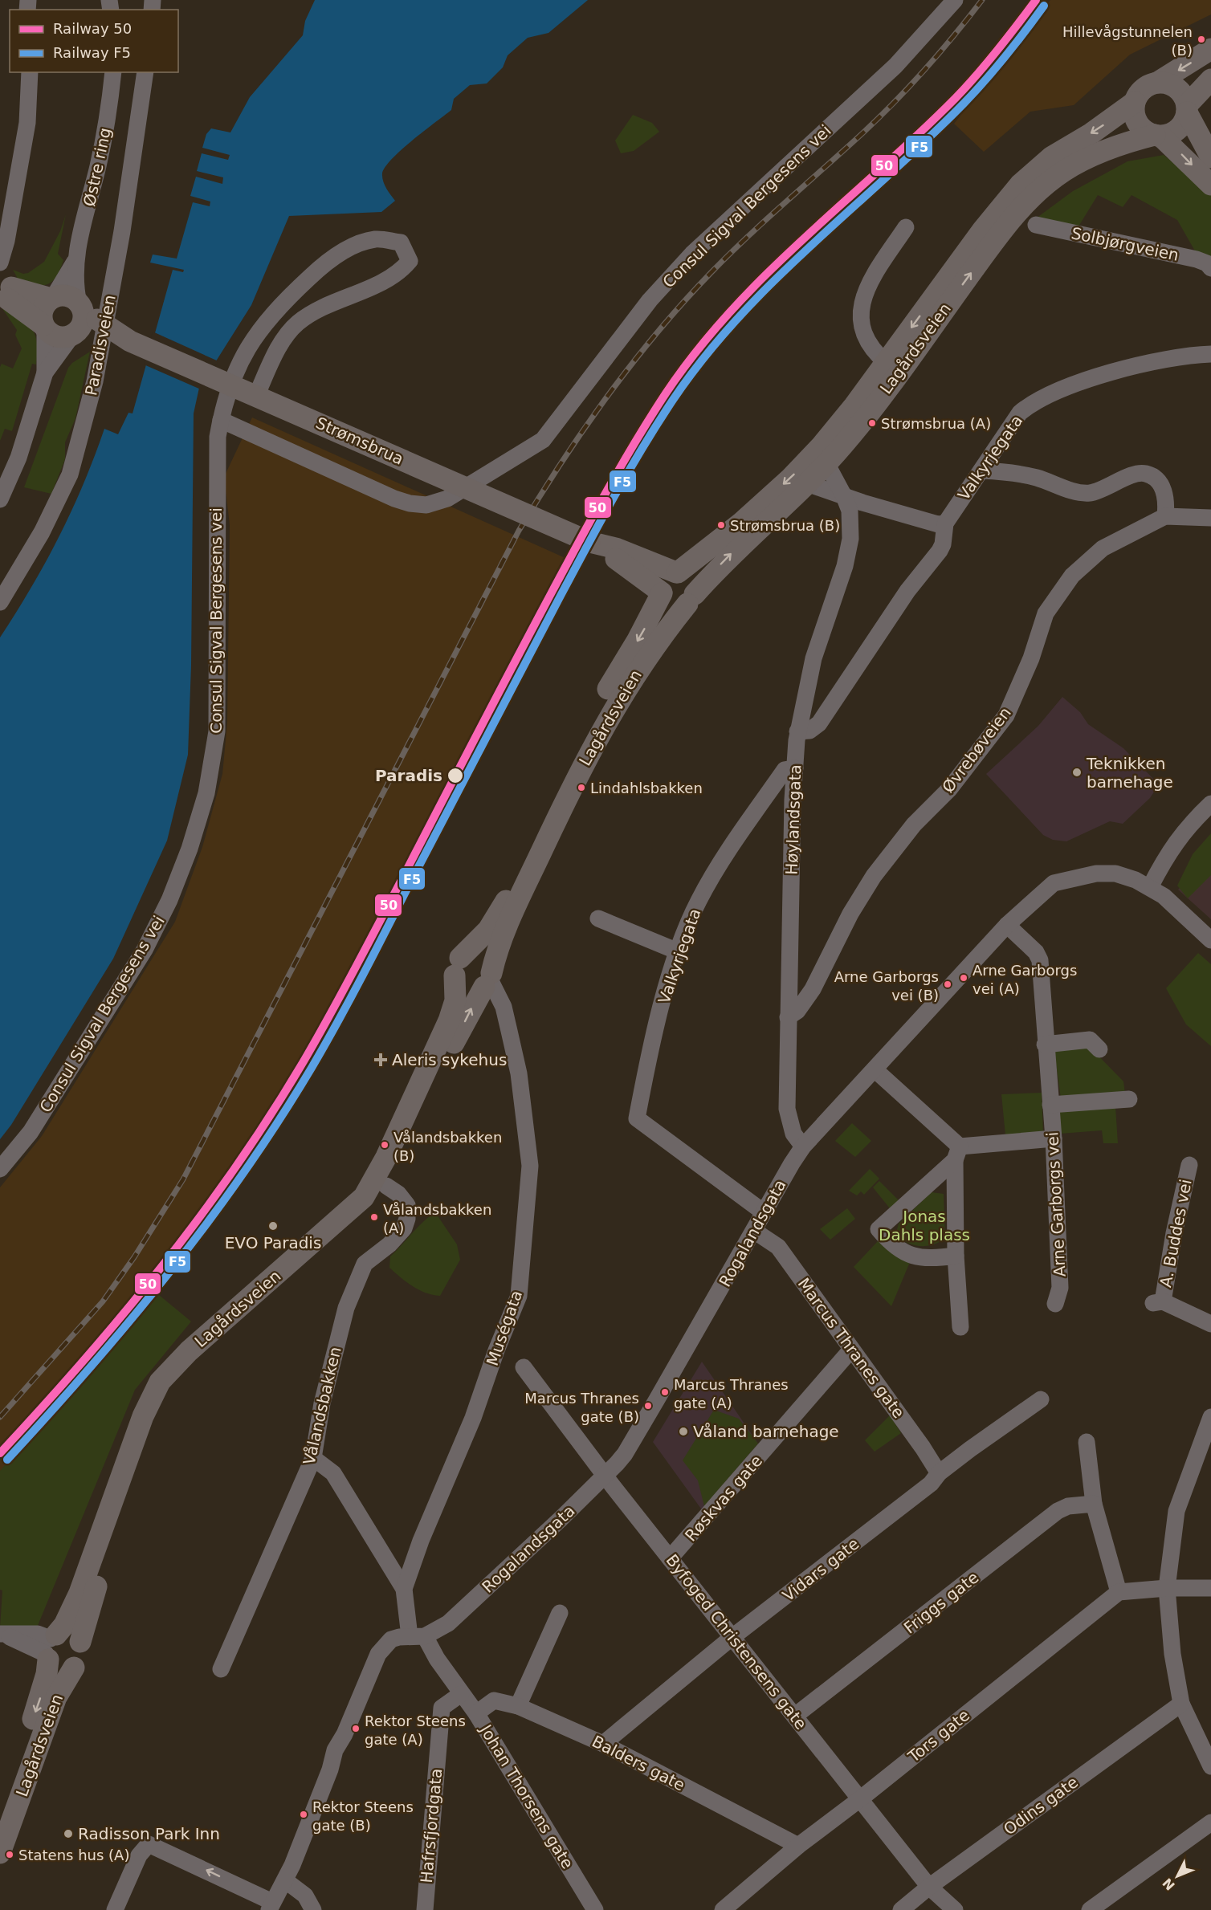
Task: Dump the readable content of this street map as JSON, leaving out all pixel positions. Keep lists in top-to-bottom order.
{
  "streets": {
    "main road": ["Lagårdsveien", "Strømsbrua"],
    "street": [
      "Østre ring",
      "Consul Sigval Bergesens vei",
      "Solbjørgveien",
      "Paradisveien",
      "Valkyrjegata",
      "Øvrebøveien",
      "Høylandsgata",
      "Arne Garborgs vei",
      "Rogalandsgata",
      "A. Buddes vei",
      "Muségata",
      "Marcus Thranes gate",
      "Vålandsbakken",
      "Røskvas gate",
      "Vidars gate",
      "Friggs gate",
      "Byfoged Christensens gate",
      "Tors gate",
      "Balders gate",
      "Johan Thorsens gate",
      "Odins gate",
      "Hafrsfjordgata"
    ]
  },
  "crossings": [
    ["Østre ring", "Strømsbrua"],
    ["Consul Sigval Bergesens vei", "Strømsbrua"],
    ["Lagårdsveien", "Strømsbrua"],
    ["Lagårdsveien", "Høylandsgata"],
    ["Lagårdsveien", "Muségata"],
    ["Lagårdsveien", "Vålandsbakken"],
    ["Valkyrjegata", "Høylandsgata"],
    ["Valkyrjegata", "Rogalandsgata"],
    ["Øvrebøveien", "Høylandsgata"],
    ["Høylandsgata", "Rogalandsgata"],
    ["Arne Garborgs vei", "Rogalandsgata"],
    ["Rogalandsgata", "Muségata"],
    ["Rogalandsgata", "Marcus Thranes gate"],
    ["Rogalandsgata", "Byfoged Christensens gate"],
    ["Rogalandsgata", "Johan Thorsens gate"],
    ["Muségata", "Johan Thorsens gate"],
    ["Marcus Thranes gate", "Røskvas gate"],
    ["Marcus Thranes gate", "Vidars gate"],
    ["Røskvas gate", "Byfoged Christensens gate"],
    ["Vidars gate", "Byfoged Christensens gate"],
    ["Vidars gate", "Balders gate"],
    ["Friggs gate", "Byfoged Christensens gate"],
    ["Byfoged Christensens gate", "Tors gate"],
    ["Byfoged Christensens gate", "Odins gate"],
    ["Tors gate", "Balders gate"],
    ["Balders gate", "Johan Thorsens gate"],
    ["Johan Thorsens gate", "Hafrsfjordgata"]
  ],
  "parks": ["Jonas Dahls plass"],
  "places": {
    "other": [
      "Hillevågstunnelen (B)",
      "Strømsbrua (A)",
      "Strømsbrua (B)",
      "Teknikken barnehage",
      "Paradis",
      "Lindahlsbakken",
      "Arne Garborgs vei (A)",
      "Arne Garborgs vei (B)",
      "Vålandsbakken (B)",
      "Vålandsbakken (A)",
      "EVO Paradis",
      "Marcus Thranes gate (A)",
      "Marcus Thranes gate (B)",
      "Våland barnehage",
      "Rektor Steens gate (A)",
      "Rektor Steens gate (B)",
      "Radisson Park Inn",
      "Statens hus (A)"
    ],
    "health": ["Aleris sykehus"]
  },
  "lines": ["rail line 50", "rail line F5"],
  "legend": ["Railway 50", "Railway F5"],
  "north": "bottom left"
}
